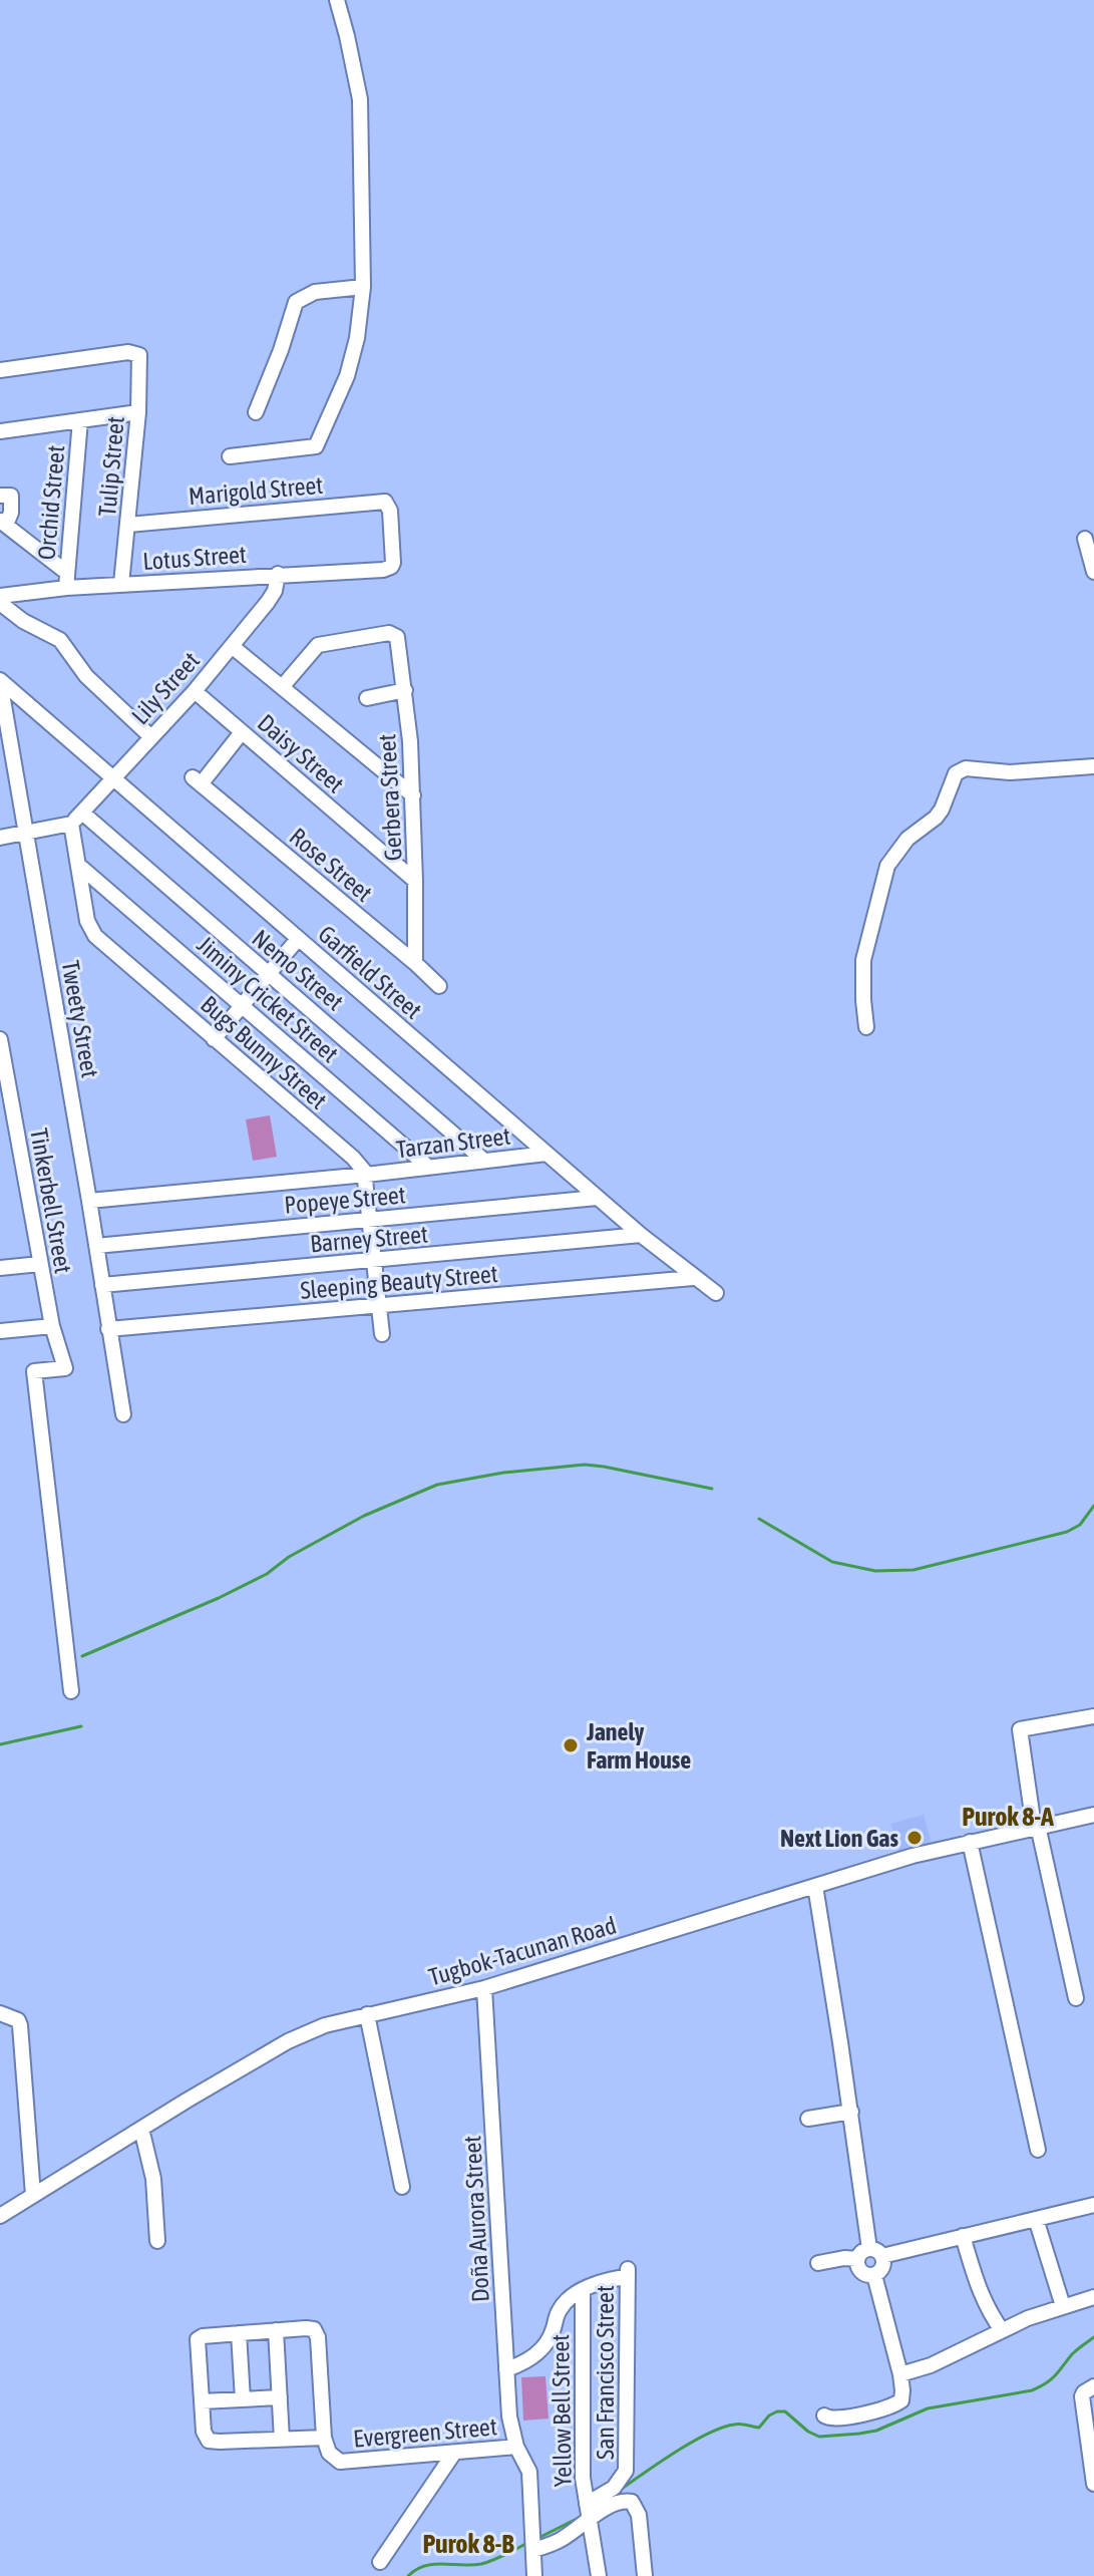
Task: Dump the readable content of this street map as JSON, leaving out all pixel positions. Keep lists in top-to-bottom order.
{
  "streets": {
    "street": [
      "Tulip Street",
      "Marigold Street",
      "Orchid Street",
      "Lotus Street",
      "Lily Street",
      "Daisy Street",
      "Gerbera Street",
      "Rose Street",
      "Nemo Street",
      "Garfield Street",
      "Jiminy Cricket Street",
      "Tweety Street",
      "Bugs Bunny Street",
      "Tarzan Street",
      "Popeye Street",
      "Tinkerbell Street",
      "Barney Street",
      "Sleeping Beauty Street",
      "Tugbok-Tacunan Road",
      "Doña Aurora Street",
      "San Francisco Street",
      "Yellow Bell Street",
      "Evergreen Street"
    ]
  },
  "crossings": [
    ["Tulip Street", "Marigold Street"],
    ["Tulip Street", "Lotus Street"],
    ["Marigold Street", "Lotus Street"],
    ["Orchid Street", "Lotus Street"],
    ["Lotus Street", "Lily Street"],
    ["Lily Street", "Daisy Street"],
    ["Lily Street", "Nemo Street"],
    ["Lily Street", "Garfield Street"],
    ["Lily Street", "Bugs Bunny Street"],
    ["Daisy Street", "Gerbera Street"],
    ["Daisy Street", "Rose Street"],
    ["Gerbera Street", "Rose Street"],
    ["Nemo Street", "Bugs Bunny Street"],
    ["Nemo Street", "Tarzan Street"],
    ["Garfield Street", "Tweety Street"],
    ["Garfield Street", "Tarzan Street"],
    ["Garfield Street", "Popeye Street"],
    ["Garfield Street", "Barney Street"],
    ["Garfield Street", "Sleeping Beauty Street"],
    ["Jiminy Cricket Street", "Bugs Bunny Street"],
    ["Jiminy Cricket Street", "Tarzan Street"],
    ["Tweety Street", "Popeye Street"],
    ["Tweety Street", "Barney Street"],
    ["Tweety Street", "Sleeping Beauty Street"],
    ["Bugs Bunny Street", "Tarzan Street"],
    ["Bugs Bunny Street", "Popeye Street"],
    ["Tarzan Street", "Popeye Street"],
    ["Tugbok-Tacunan Road", "Doña Aurora Street"],
    ["Doña Aurora Street", "Evergreen Street"],
    ["San Francisco Street", "Yellow Bell Street"]
  ],
  "districts": ["Purok 8-A", "Purok 8-B"],
  "places": ["Janely Farm House", "Next Lion Gas"]
}
